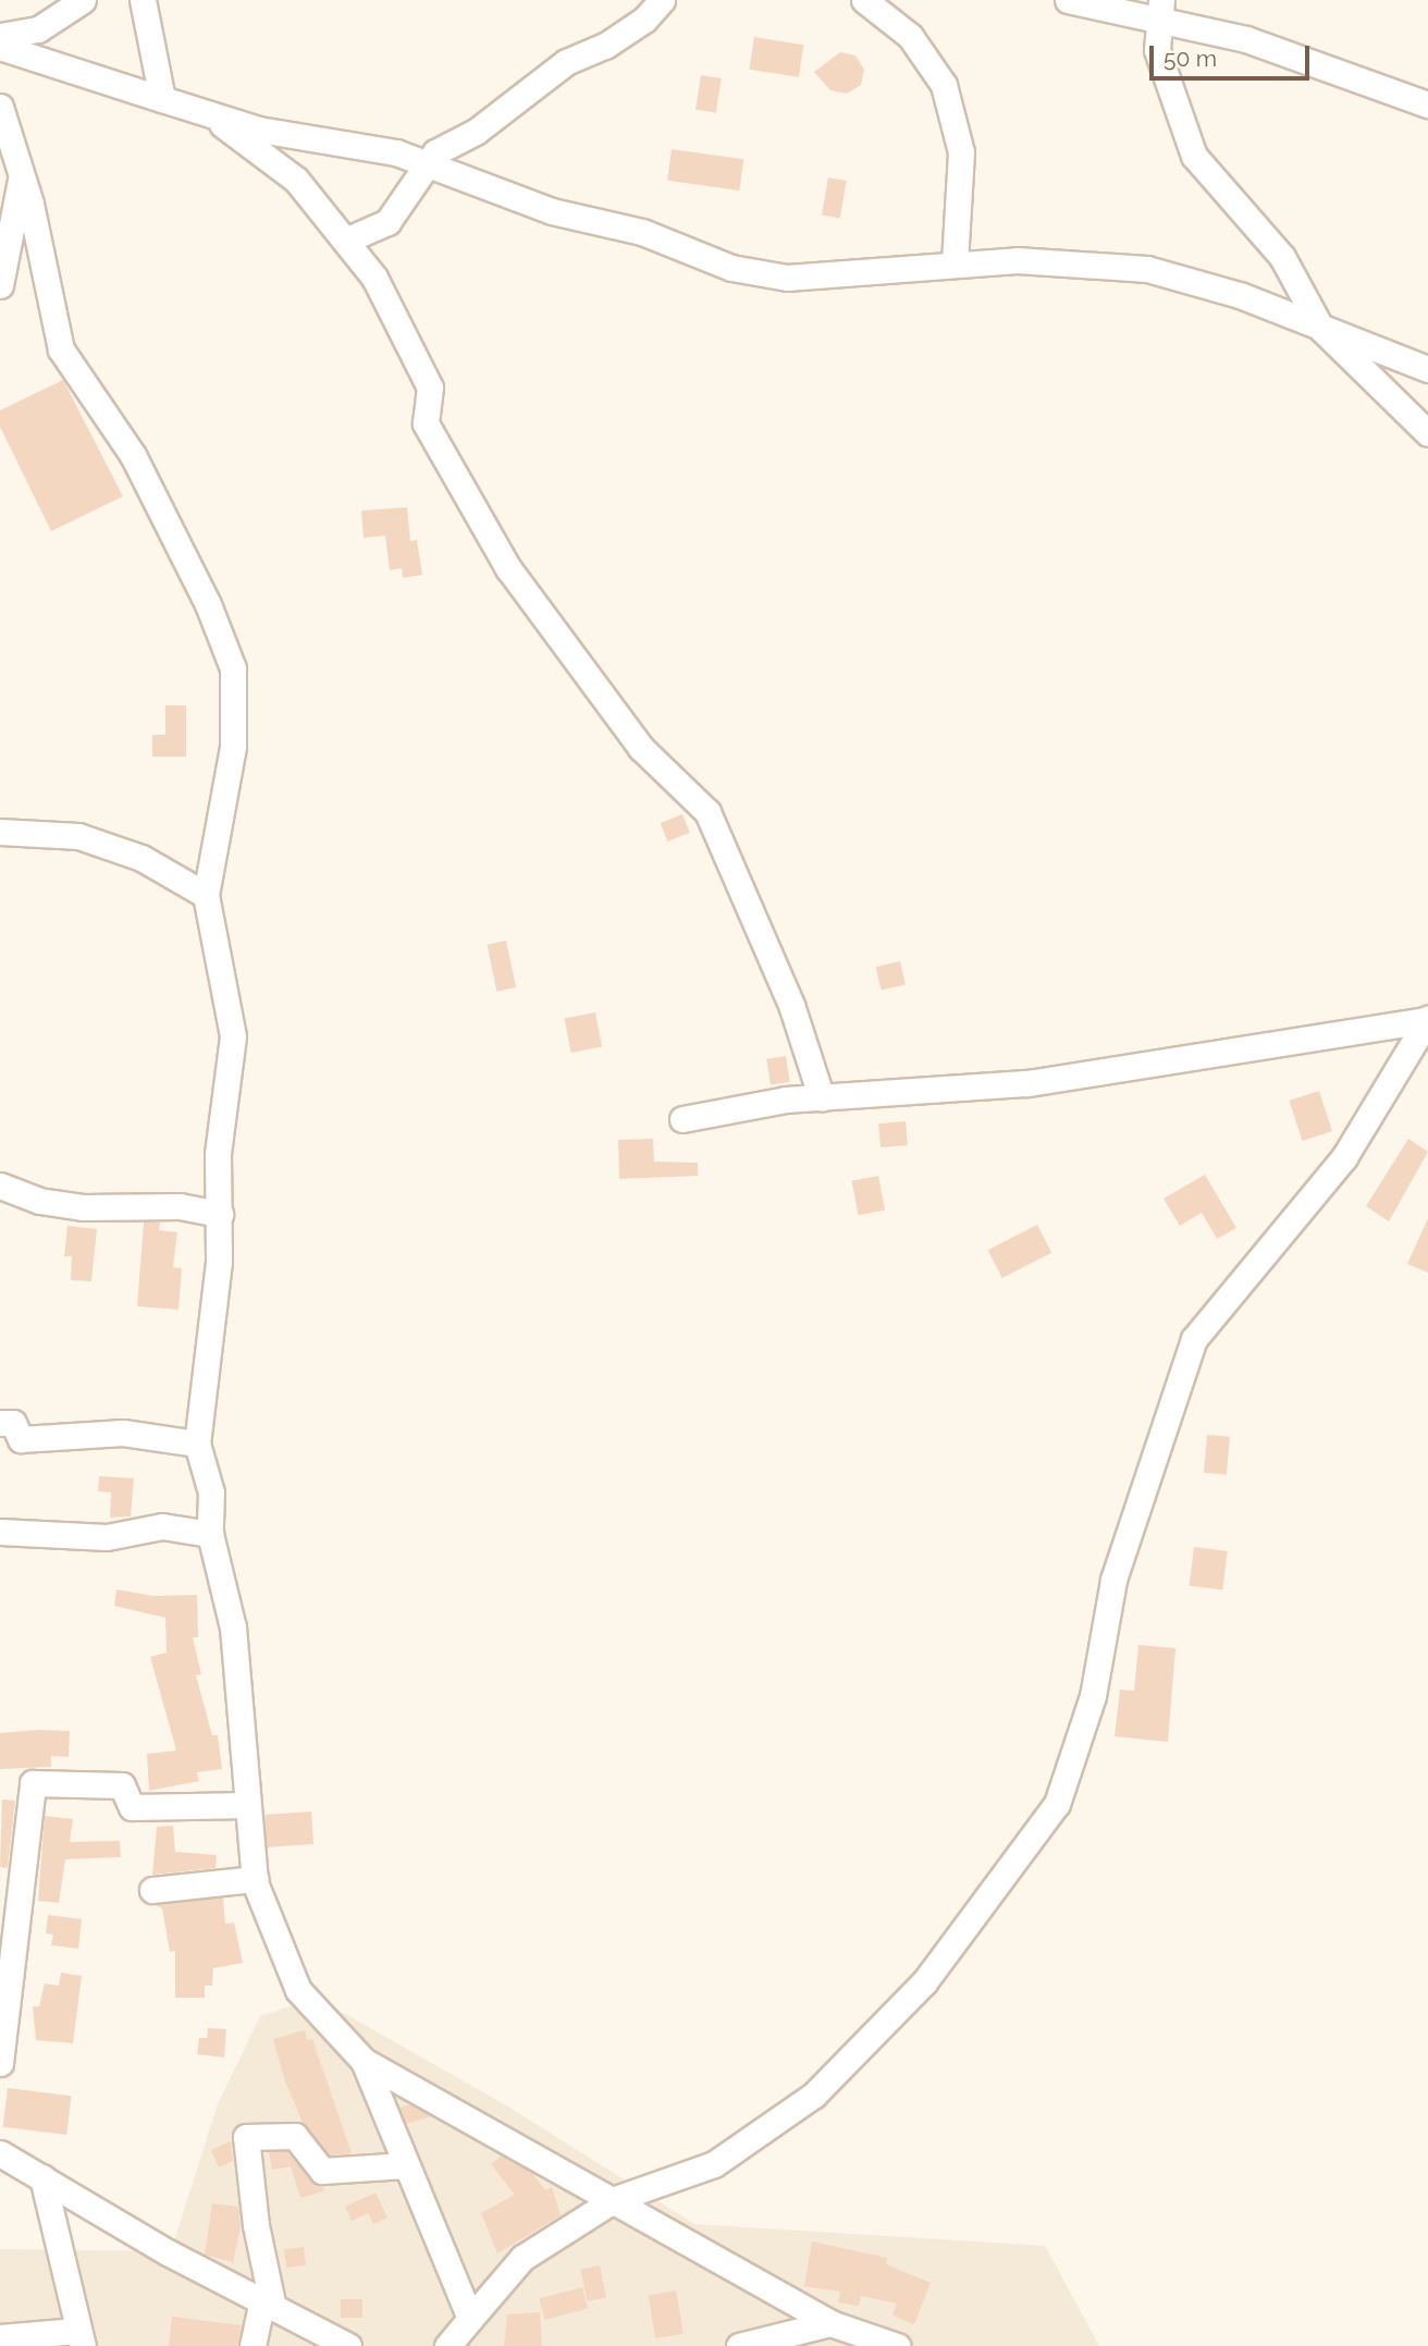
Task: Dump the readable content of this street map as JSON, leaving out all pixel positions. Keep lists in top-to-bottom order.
{
  "scale_bar": "50 m"
}
